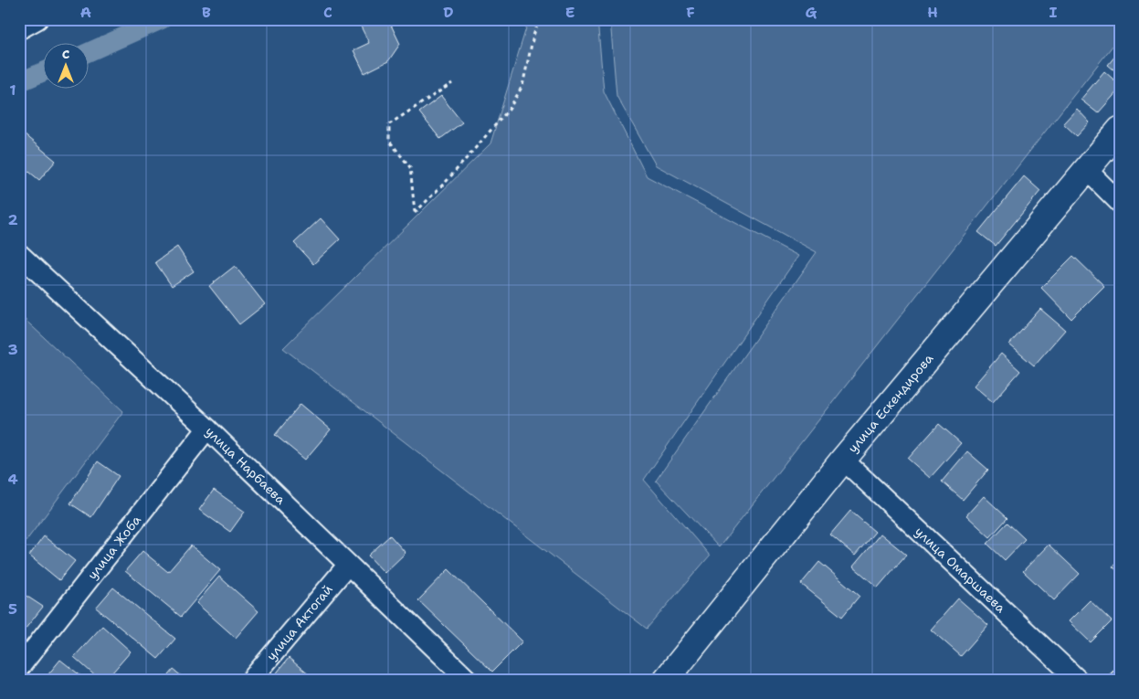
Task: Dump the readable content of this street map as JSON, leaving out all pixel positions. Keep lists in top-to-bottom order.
{
  "streets": {
    "street": [
      "улица Ескендирова",
      "улица Нарбаева",
      "улица Жоба",
      "улица Омаршаева",
      "улица Актогай"
    ]
  },
  "crossings": [
    ["улица Ескендирова", "улица Омаршаева"],
    ["улица Нарбаева", "улица Жоба"],
    ["улица Нарбаева", "улица Актогай"]
  ],
  "north": "top",
  "grid": {
    "columns": [
      "A",
      "B",
      "C",
      "D",
      "E",
      "F",
      "G",
      "H",
      "I"
    ],
    "rows": [
      "1",
      "2",
      "3",
      "4",
      "5"
    ]
  }
}
